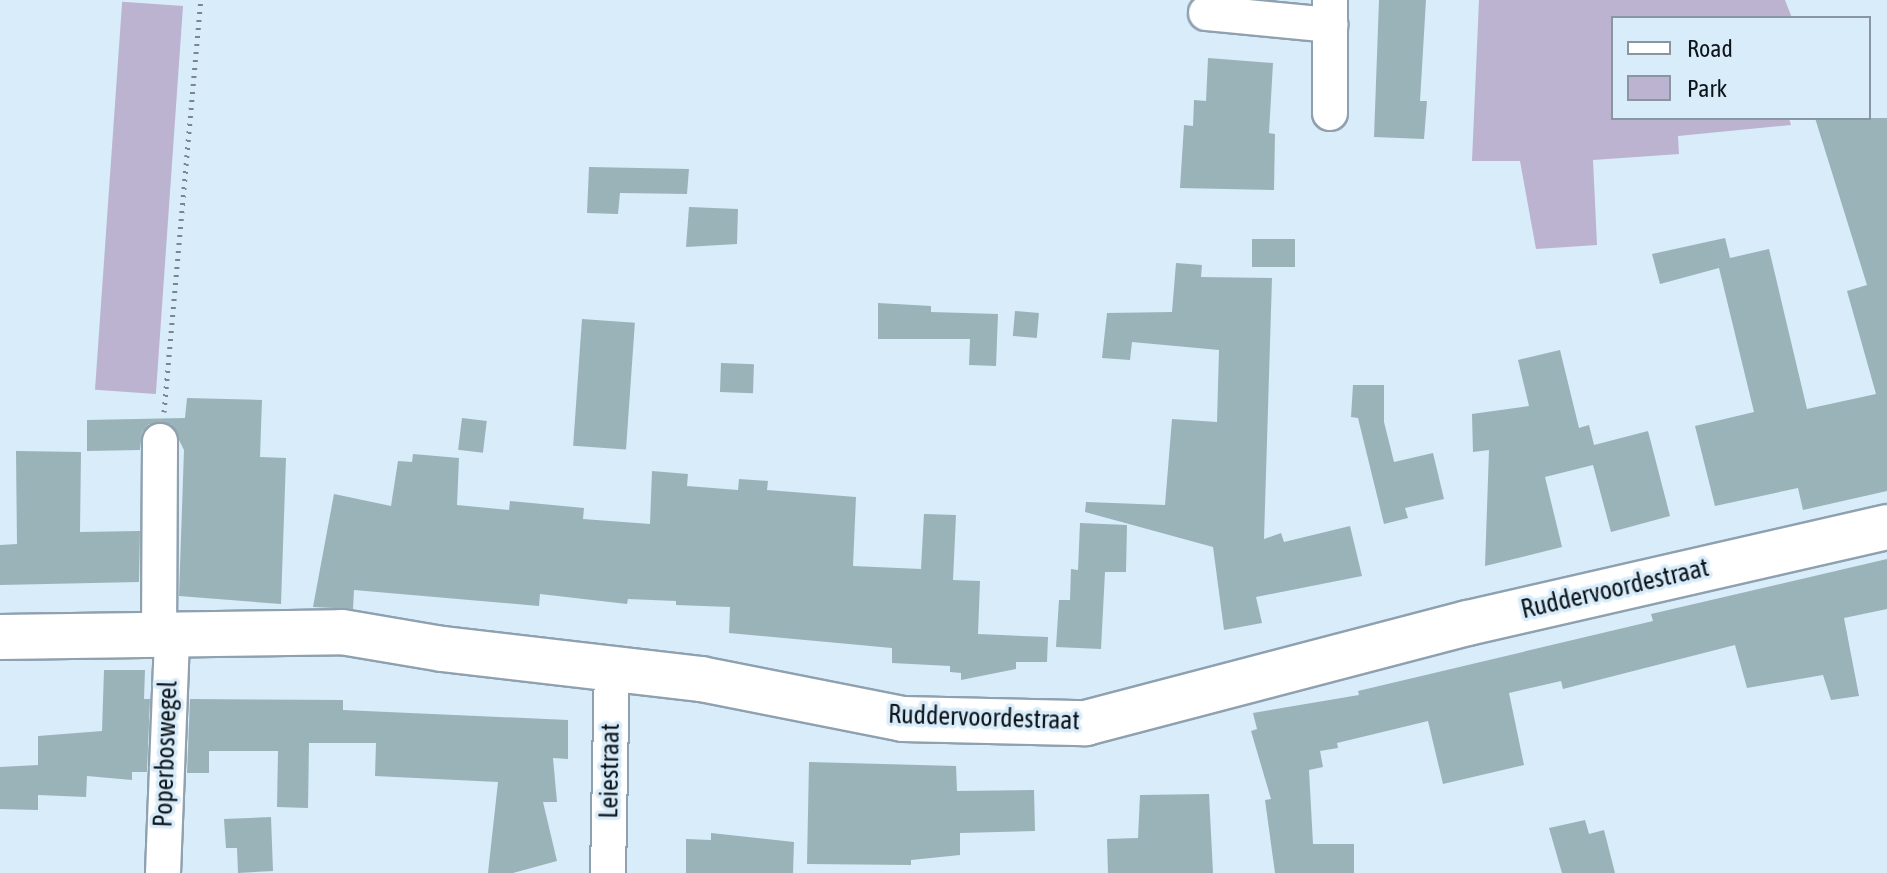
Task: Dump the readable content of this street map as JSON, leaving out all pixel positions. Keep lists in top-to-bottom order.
{
  "streets": {
    "street": ["Ruddervoordestraat", "Poperboswegel", "Leiestraat"]
  },
  "crossings": [
    ["Ruddervoordestraat", "Poperboswegel"],
    ["Ruddervoordestraat", "Leiestraat"]
  ],
  "legend": ["Road", "Park"]
}
